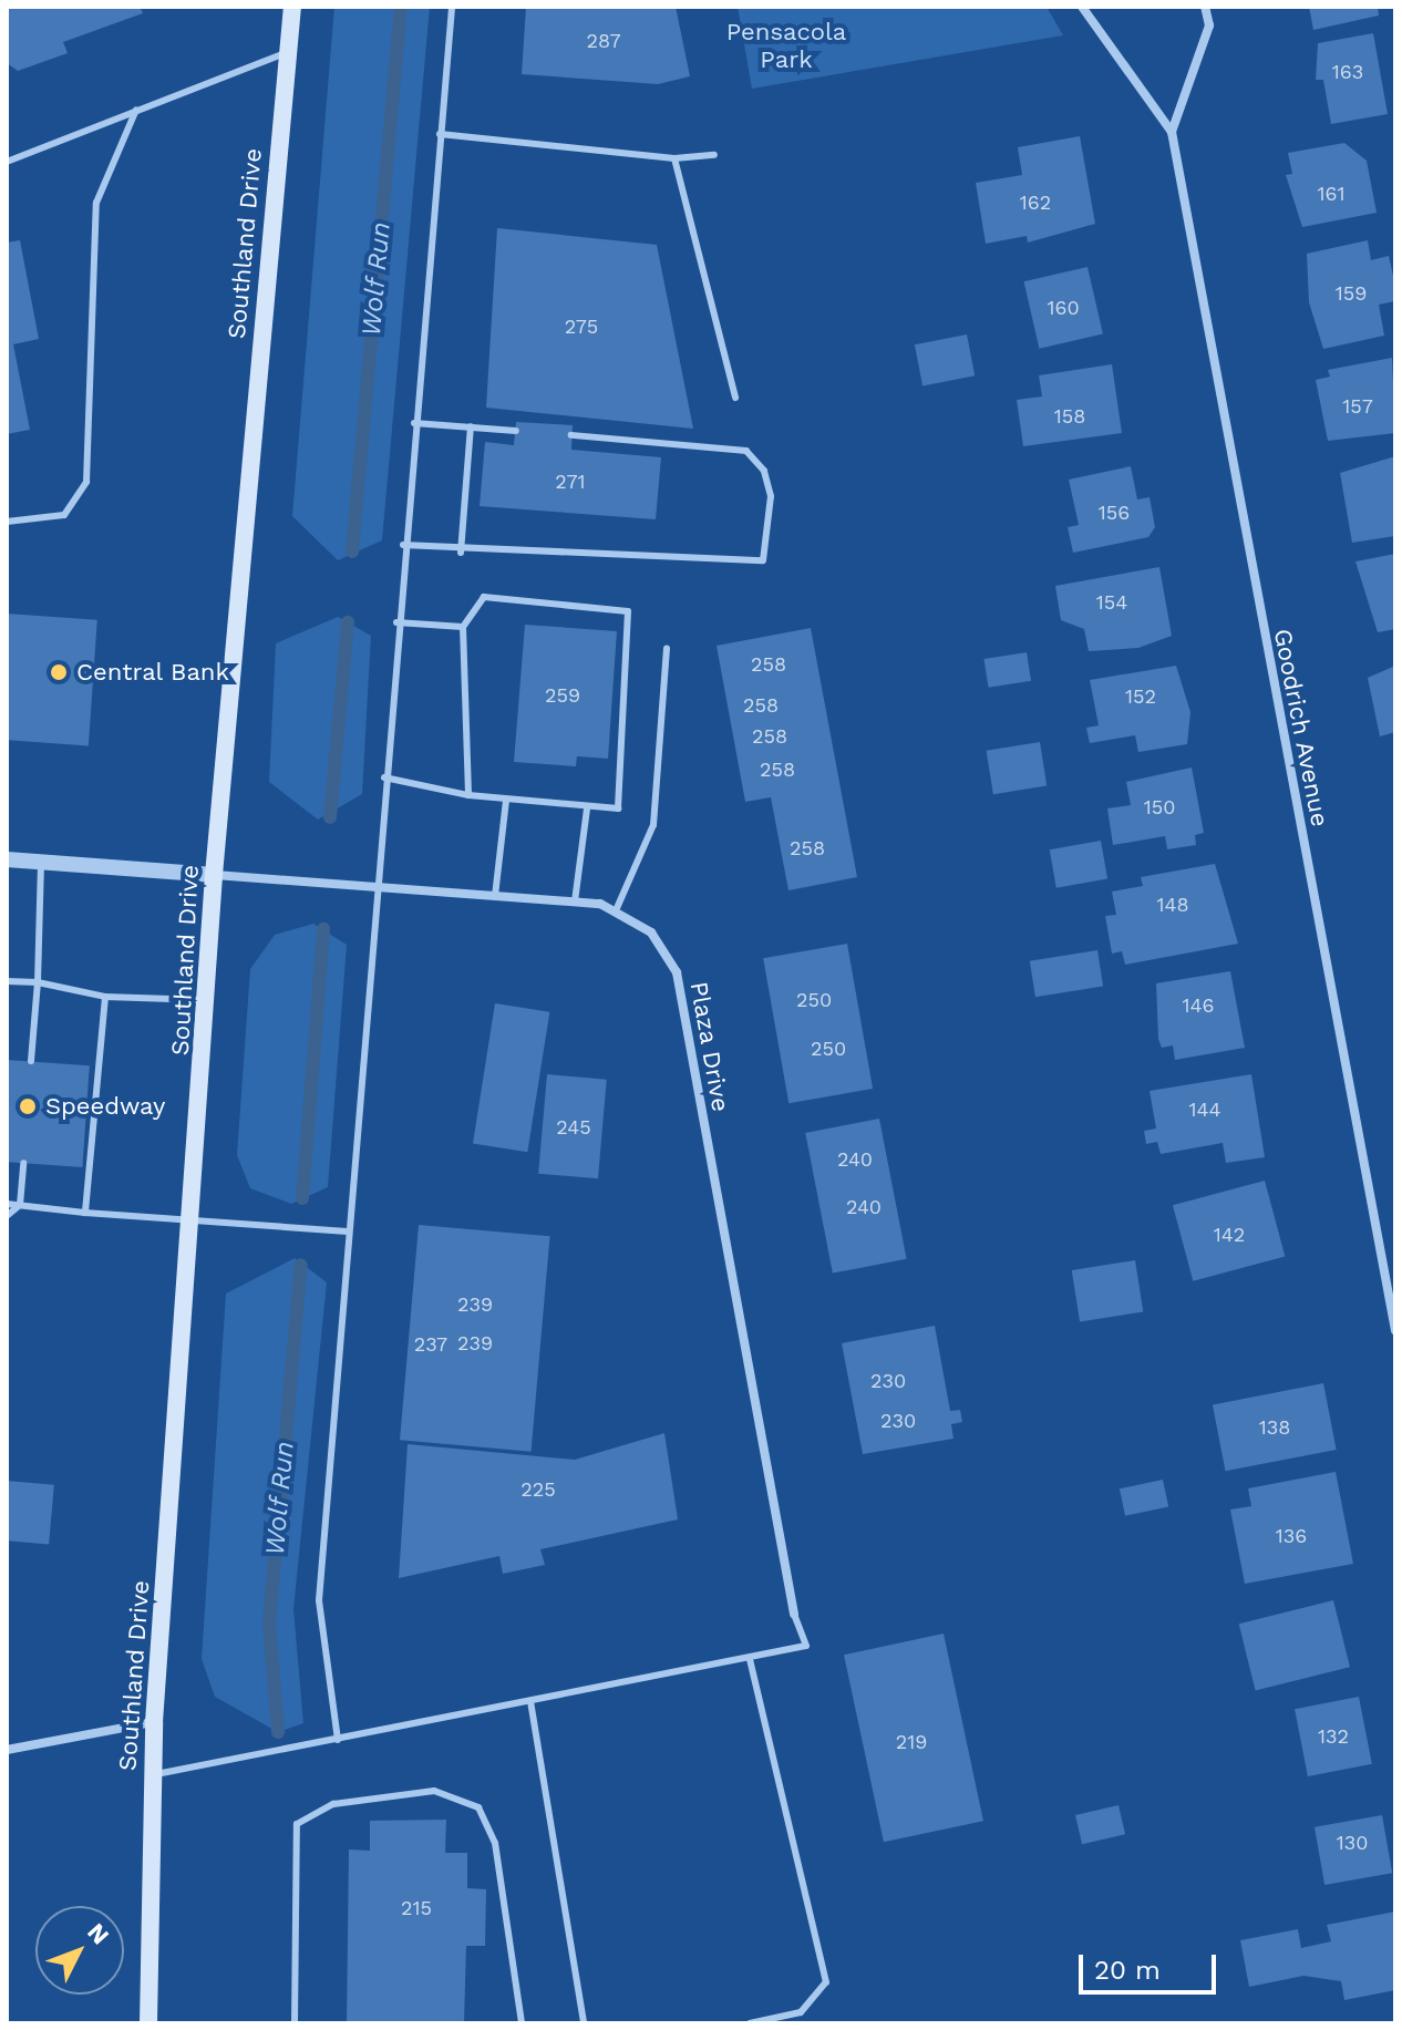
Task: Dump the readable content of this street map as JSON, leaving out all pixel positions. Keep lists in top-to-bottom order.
{
  "streets": {
    "main road": ["Southland Drive"],
    "street": ["Goodrich Avenue", "Plaza Drive"]
  },
  "crossings": [
    ["Southland Drive", "Plaza Drive"]
  ],
  "water": ["Wolf Run"],
  "parks": ["Pensacola Park"],
  "places": ["Central Bank", "Speedway"],
  "house_numbers": [
    "287",
    "163",
    "161",
    "162",
    "159",
    "160",
    "275",
    "157",
    "158",
    "271",
    "156",
    "154",
    "258",
    "259",
    "152",
    "258",
    "258",
    "258",
    "150",
    "258",
    "148",
    "250",
    "146",
    "250",
    "144",
    "245",
    "240",
    "240",
    "142",
    "239",
    "239",
    "237",
    "230",
    "230",
    "138",
    "225",
    "136",
    "132",
    "219",
    "130",
    "215"
  ],
  "scale_bar": "20 m",
  "north": "top right"
}
